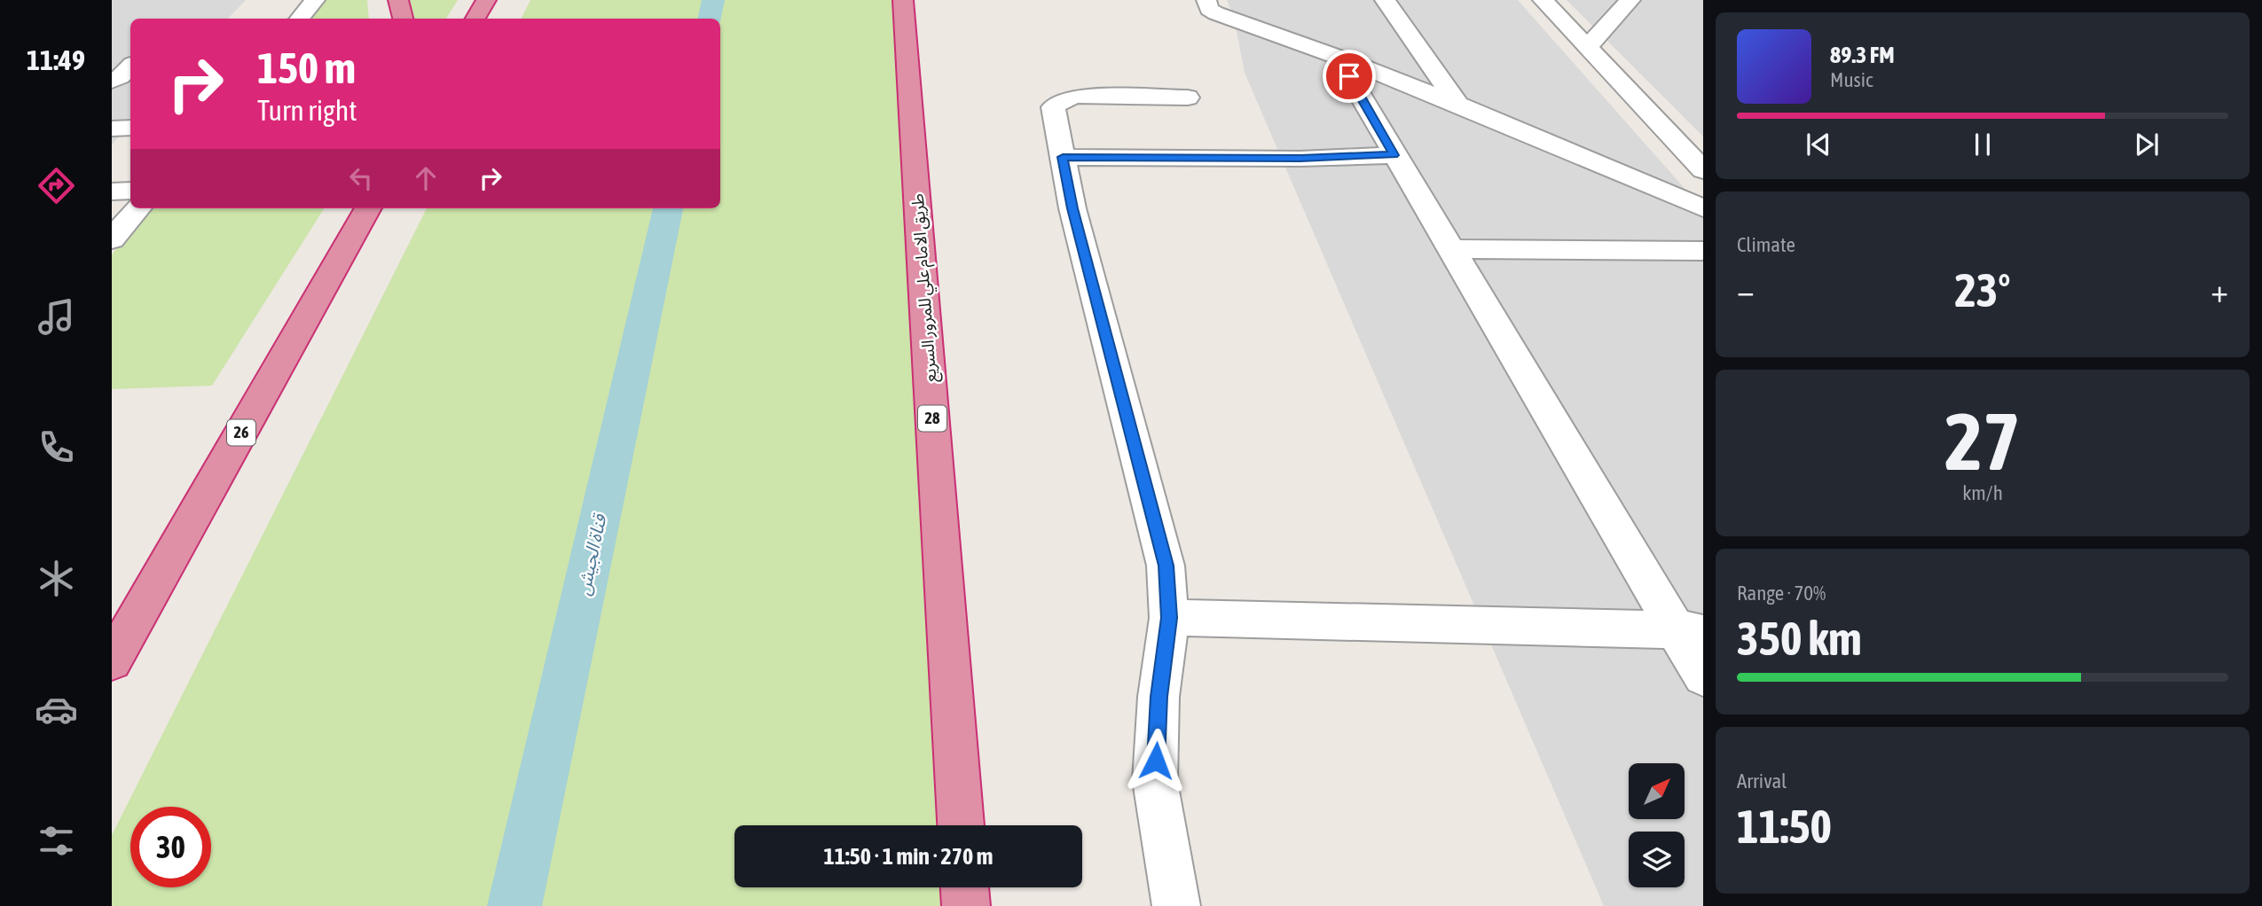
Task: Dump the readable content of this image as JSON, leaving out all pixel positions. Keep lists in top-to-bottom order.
{
  "streets": {
    "highway": ["طريق الامام علي للمرور السريع", "28", "26"]
  },
  "water": ["قناة الجيش"],
  "north": "top right",
  "page": {
    "tabs": "11:49",
    "turn": ["150 m", "Turn right"],
    "song": ["89.3 FM", "Music"],
    "tile": [
      "Climate",
      ["27", "km/h"],
      ["Range · 70%", "350 km"],
      ["Arrival", "11:50"]
    ],
    "heat": ["−", "23°", "+"],
    "limit": "30",
    "trip": "11:50 · 1 min · 270 m"
  }
}
